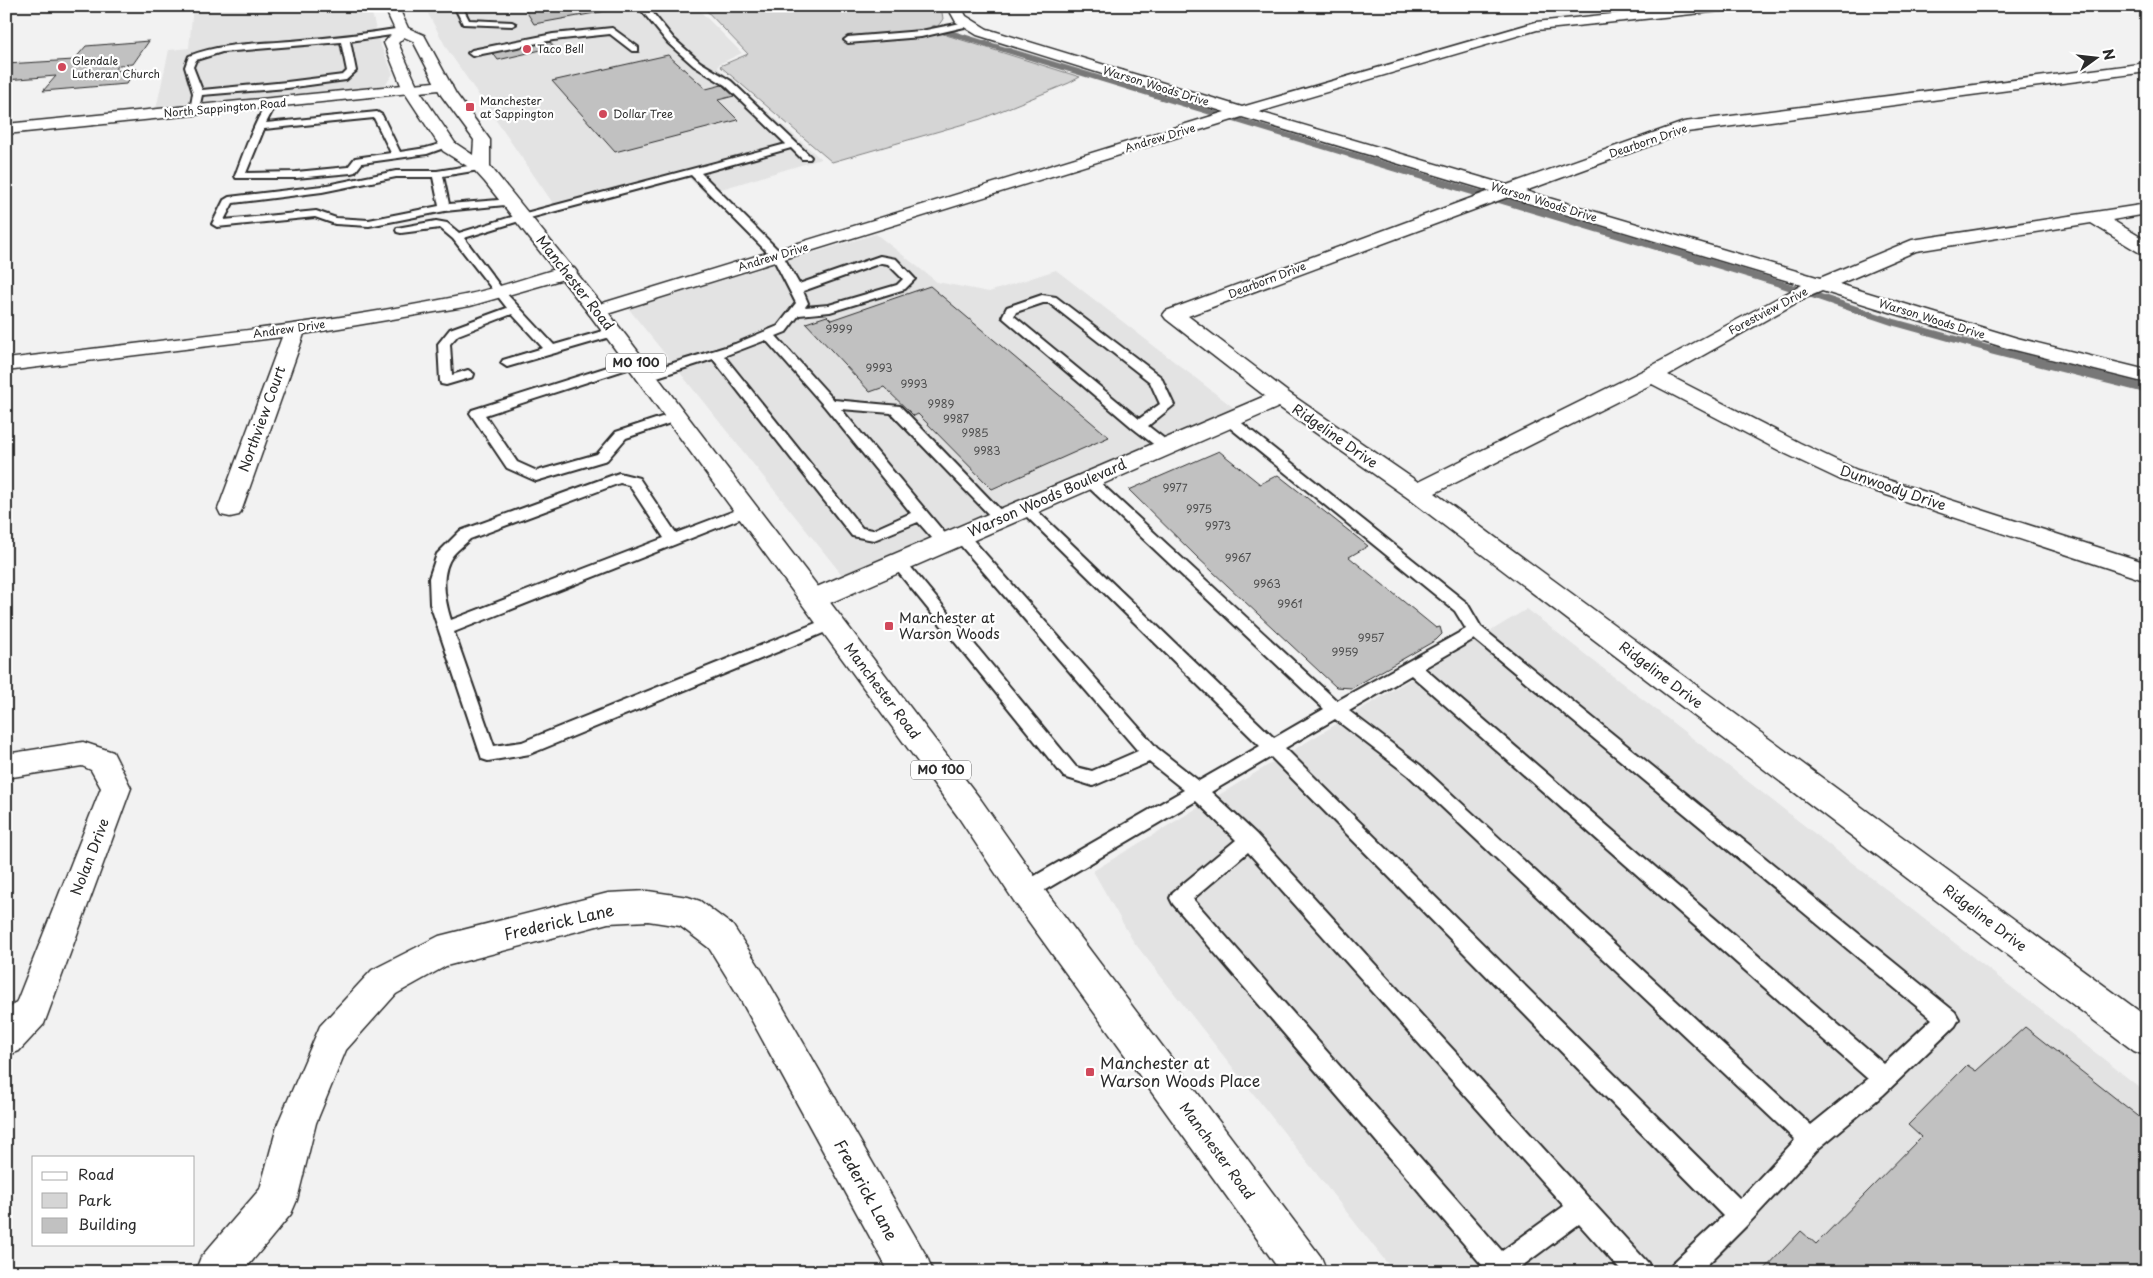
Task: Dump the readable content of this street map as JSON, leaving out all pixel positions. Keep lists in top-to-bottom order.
{
  "streets": {
    "street": [
      "Warson Woods Drive",
      "North Sappington Road",
      "Andrew Drive",
      "Dearborn Drive",
      "Manchester Road",
      "Forestview Drive",
      "MO 100",
      "Northview Court",
      "Ridgeline Drive",
      "Dunwoody Drive",
      "Warson Woods Boulevard",
      "Nolan Drive",
      "Frederick Lane"
    ]
  },
  "crossings": [
    ["Warson Woods Drive", "Andrew Drive"],
    ["Warson Woods Drive", "Dearborn Drive"],
    ["Warson Woods Drive", "Forestview Drive"],
    ["North Sappington Road", "Manchester Road"],
    ["Andrew Drive", "Manchester Road"],
    ["Andrew Drive", "Northview Court"],
    ["Dearborn Drive", "Ridgeline Drive"],
    ["Manchester Road", "Warson Woods Boulevard"],
    ["Forestview Drive", "Ridgeline Drive"],
    ["Forestview Drive", "Dunwoody Drive"],
    ["Ridgeline Drive", "Warson Woods Boulevard"]
  ],
  "places": {
    "other": ["Taco Bell", "Glendale Lutheran Church", "Dollar Tree"],
    "transit": ["Manchester at Sappington", "Manchester at Warson Woods", "Manchester at Warson Woods Place"]
  },
  "house_numbers": [
    "9999",
    "9993",
    "9993",
    "9989",
    "9987",
    "9985",
    "9983",
    "9977",
    "9975",
    "9973",
    "9967",
    "9963",
    "9961",
    "9957",
    "9959"
  ],
  "legend": ["Road", "Park", "Building"],
  "north": "right"
}
